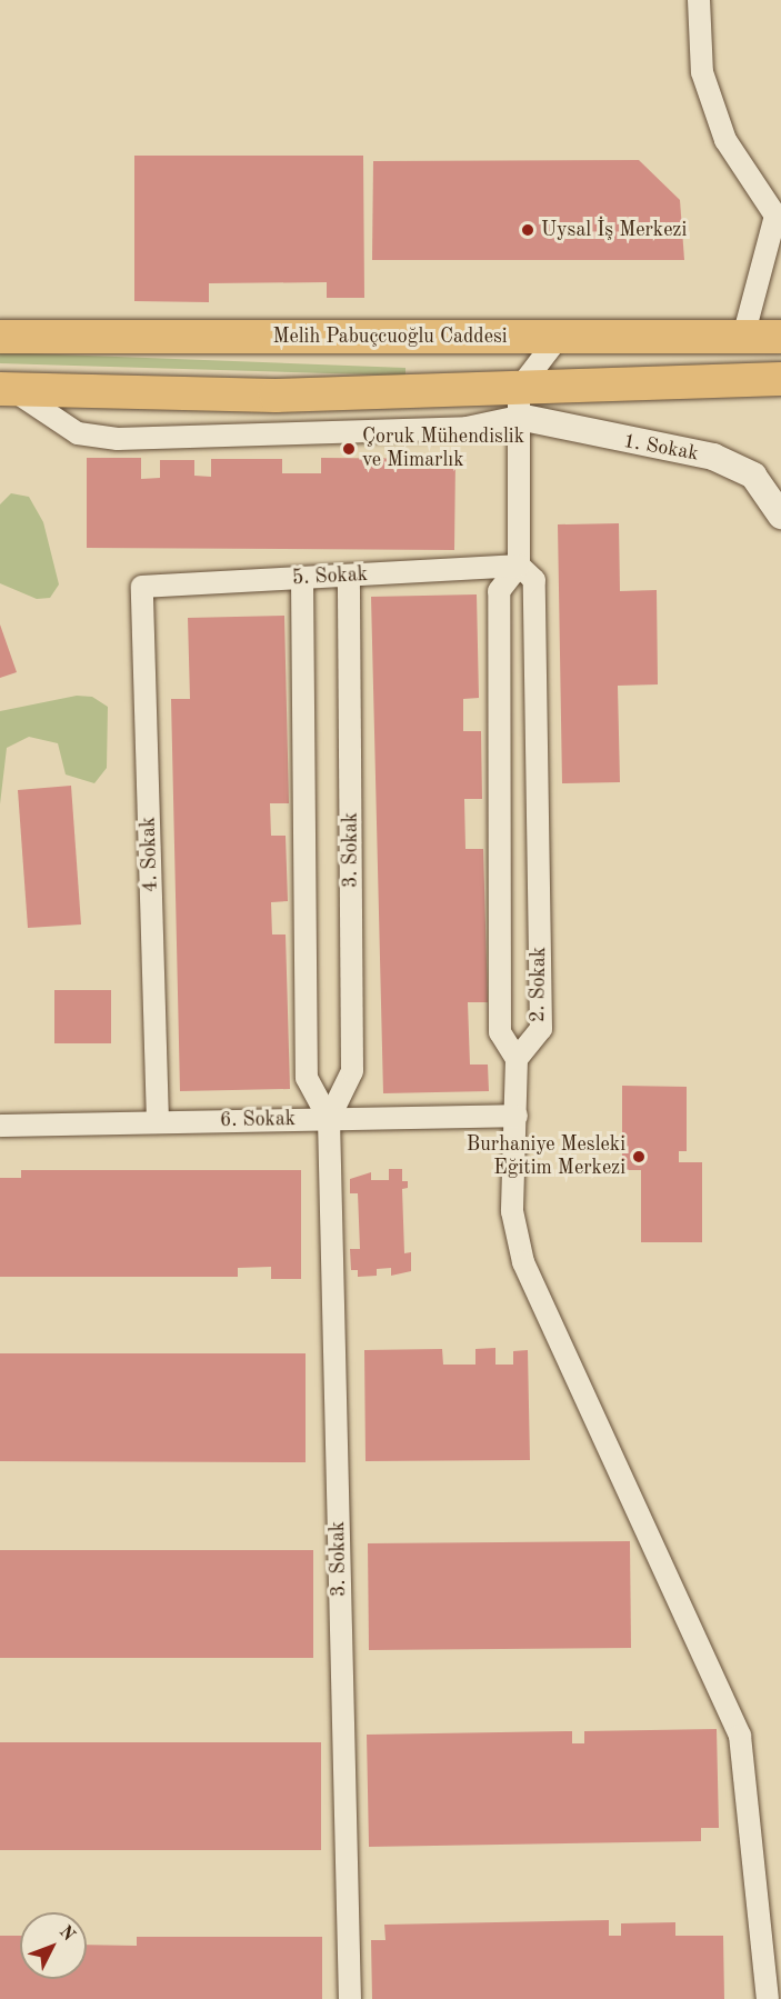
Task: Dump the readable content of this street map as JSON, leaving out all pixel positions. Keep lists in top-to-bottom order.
{
  "streets": {
    "main road": ["Melih Pabuçcuoğlu Caddesi"],
    "street": [
      "1. Sokak",
      "5. Sokak",
      "3. Sokak",
      "4. Sokak",
      "2. Sokak",
      "6. Sokak"
    ]
  },
  "crossings": [
    ["5. Sokak", "3. Sokak"],
    ["5. Sokak", "4. Sokak"],
    ["5. Sokak", "2. Sokak"],
    ["3. Sokak", "6. Sokak"],
    ["4. Sokak", "6. Sokak"]
  ],
  "places": ["Uysal İş Merkezi", "Çoruk Mühendislik ve Mimarlık", "Burhaniye Mesleki Eğitim Merkezi"],
  "north": "top right"
}
